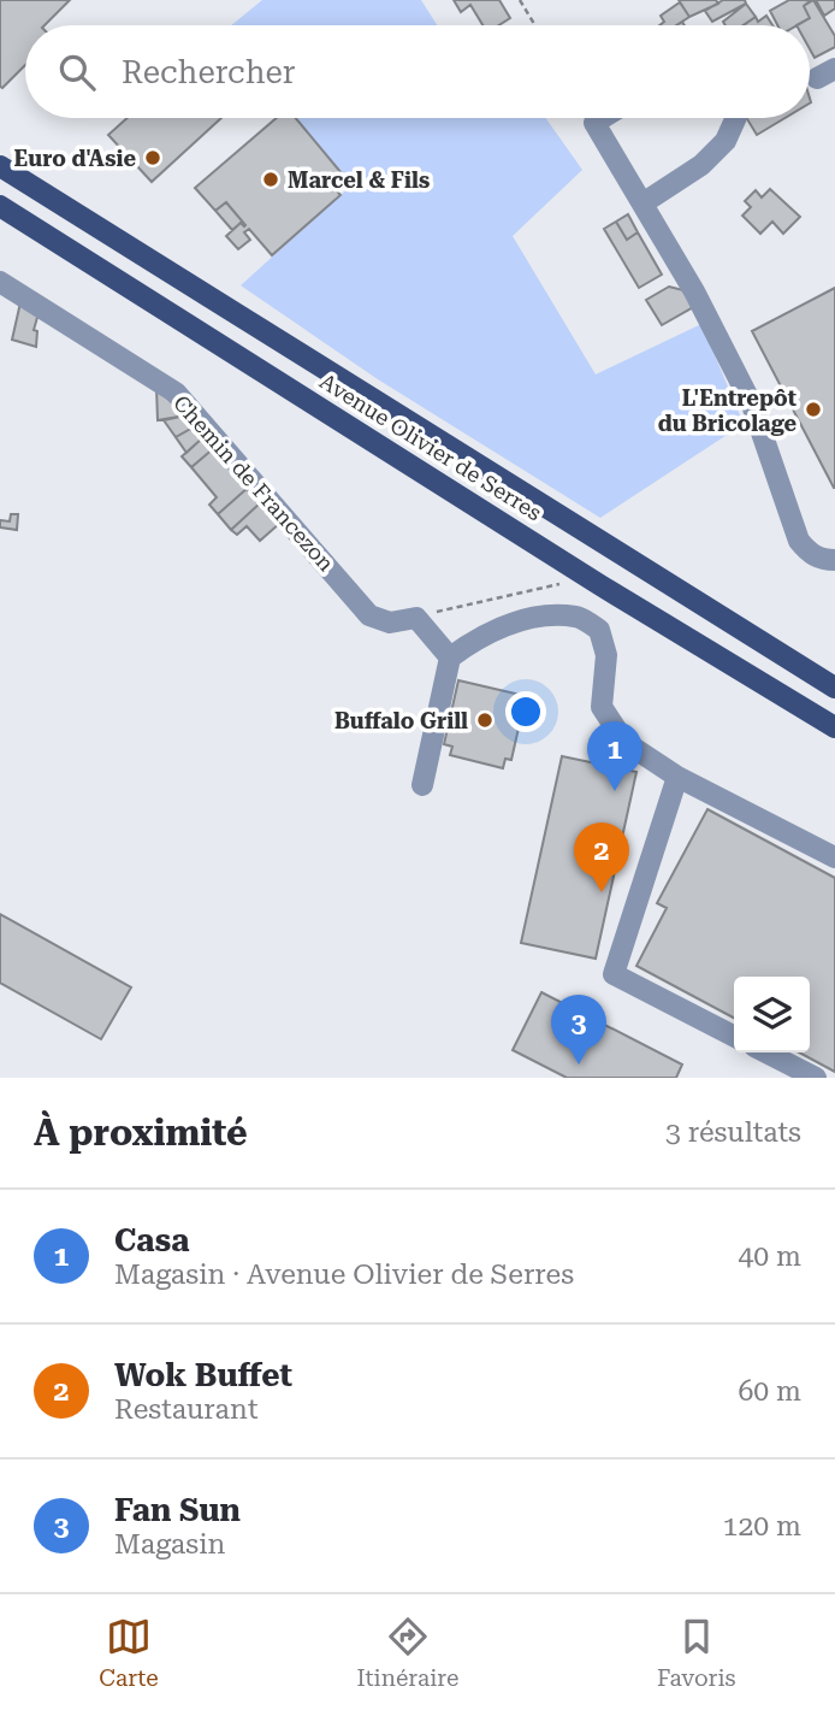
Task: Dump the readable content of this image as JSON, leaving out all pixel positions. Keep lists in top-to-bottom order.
{
  "streets": {
    "main road": ["Avenue Olivier de Serres"],
    "street": ["Chemin de Francezon"]
  },
  "places": [
    "Euro d'Asie",
    "Marcel & Fils",
    "L'Entrepôt du Bricolage",
    "Buffalo Grill"
  ],
  "page": {
    "search": "Rechercher",
    "pins": ["1", "2", "3"],
    "heading": ["À proximité", "3 résultats"],
    "list": [
      {
        "mark": "1",
        "name": "Casa",
        "note": "Magasin · Avenue Olivier de Serres",
        "value": "40 m"
      },
      {
        "mark": "2",
        "name": "Wok Buffet",
        "note": "Restaurant",
        "value": "60 m"
      },
      {
        "mark": "3",
        "name": "Fan Sun",
        "note": "Magasin",
        "value": "120 m"
      }
    ],
    "nav": ["Carte", "Itinéraire", "Favoris"]
  }
}
